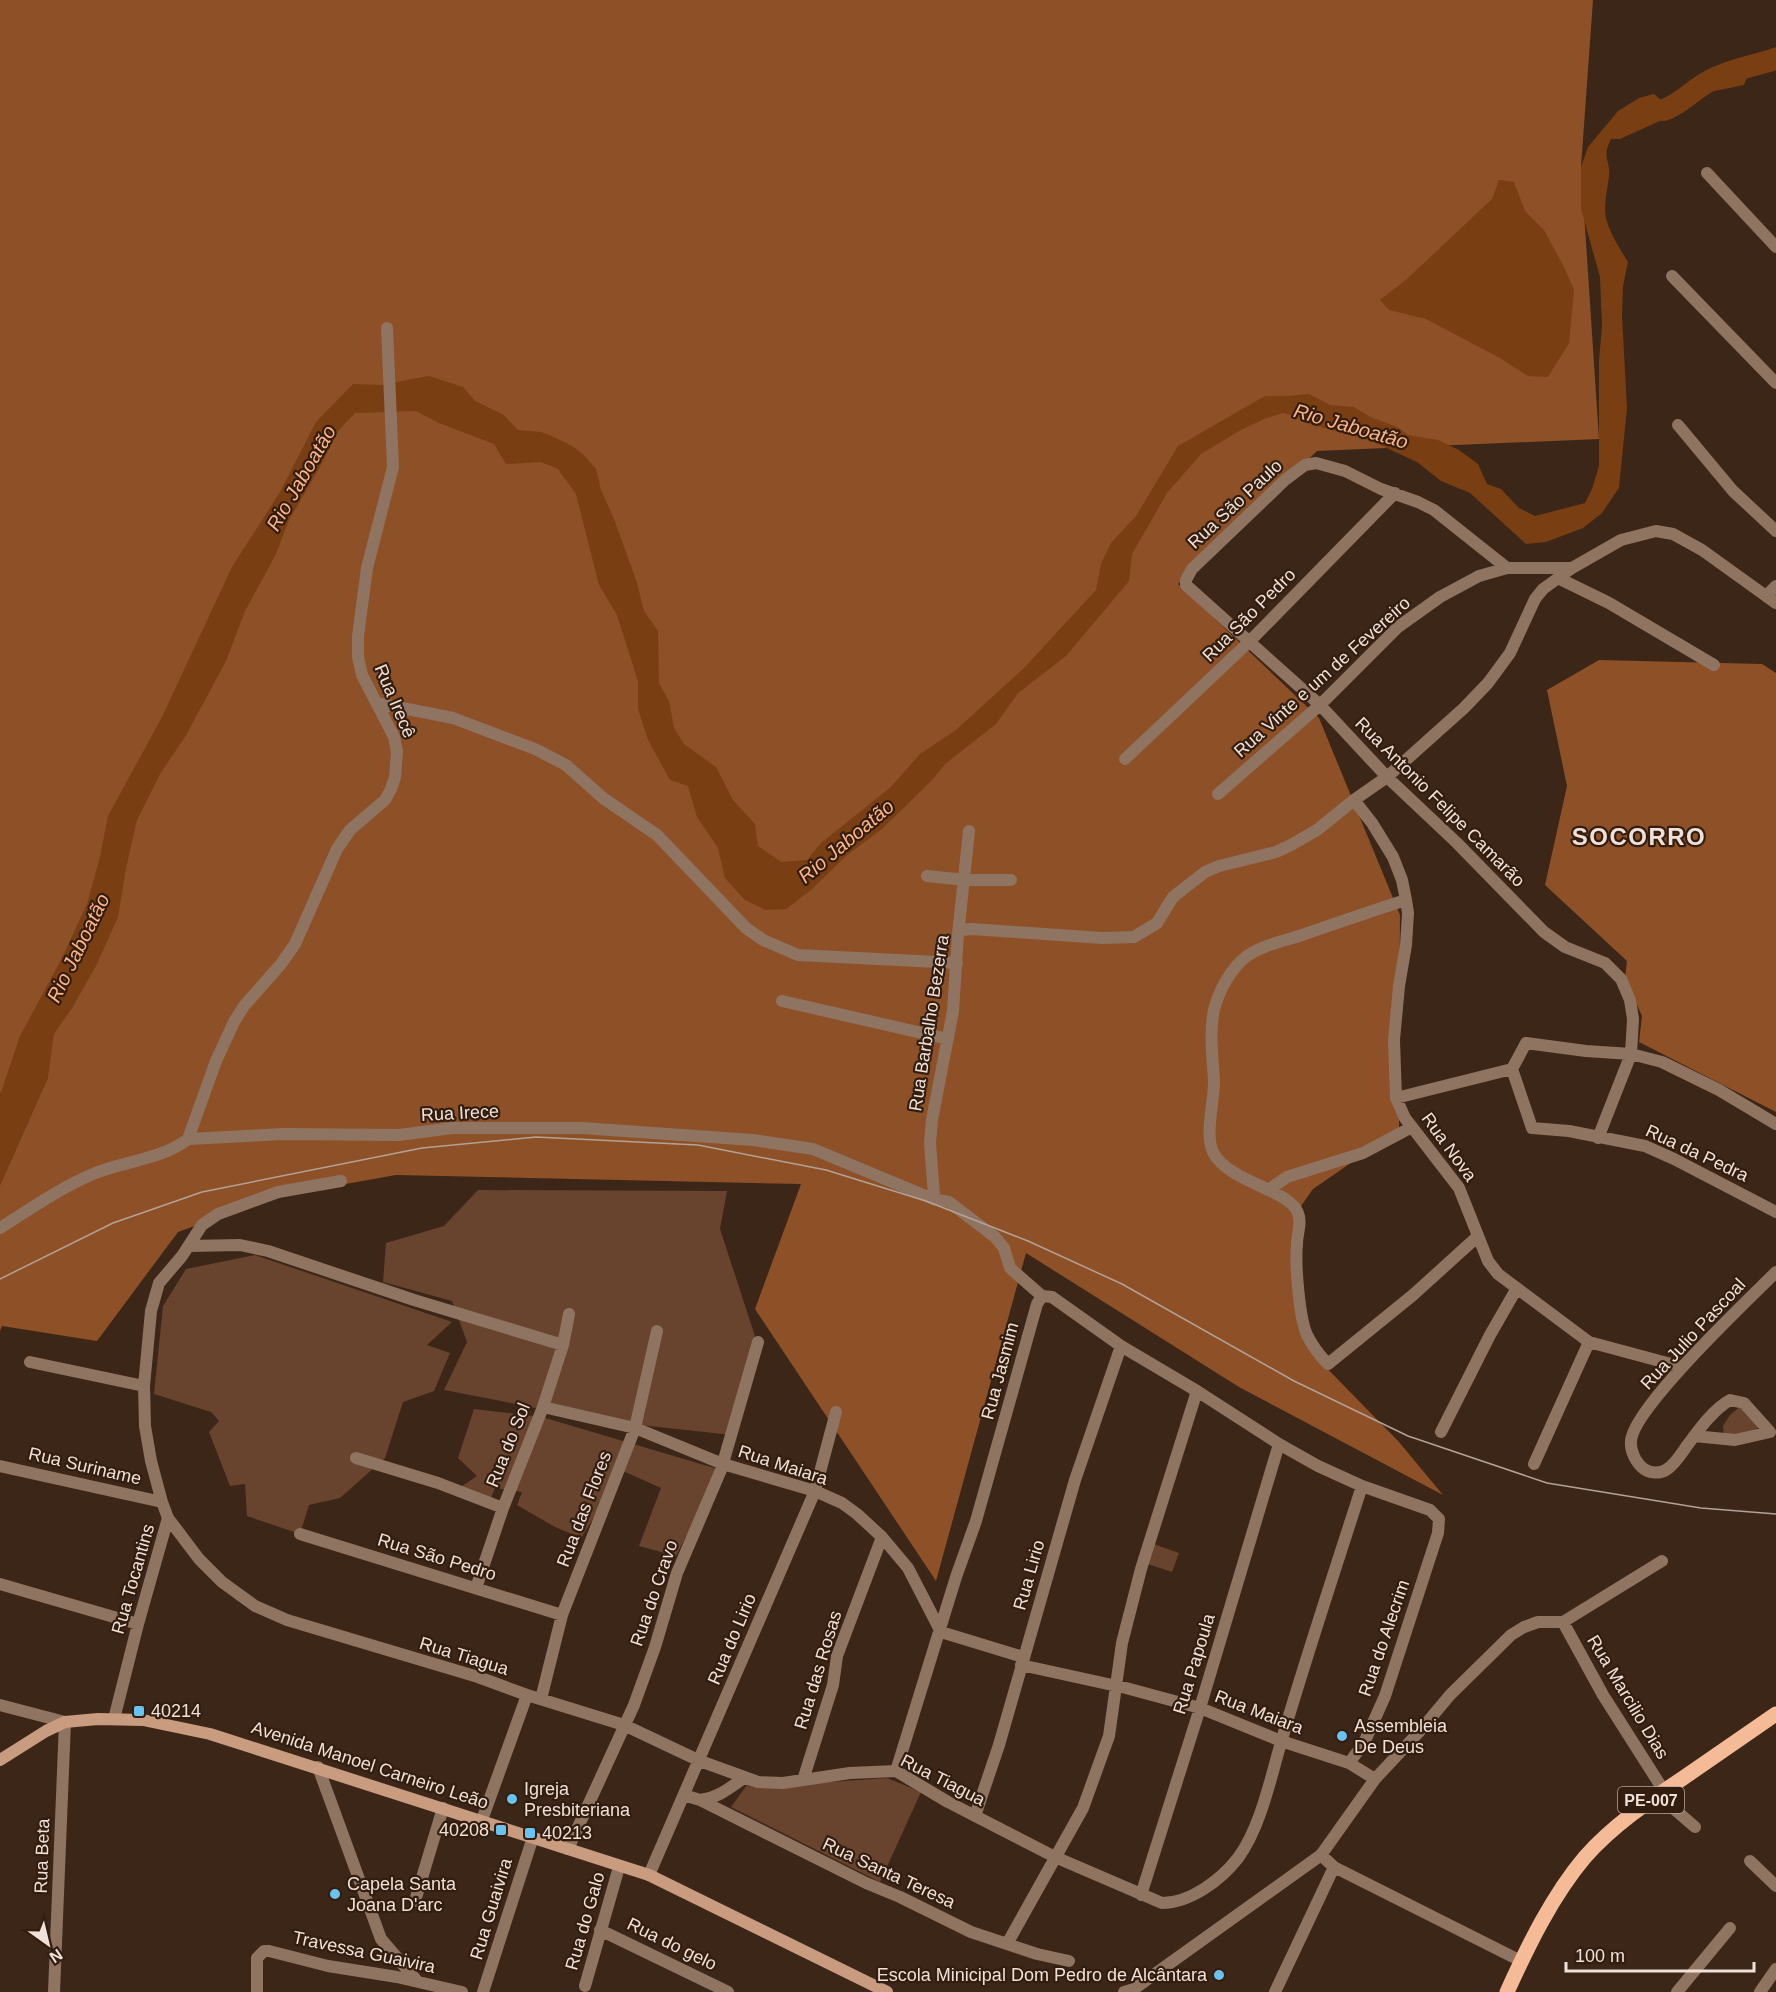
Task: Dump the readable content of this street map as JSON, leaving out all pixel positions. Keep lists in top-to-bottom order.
{
  "streets": {
    "main road": ["Avenida Manoel Carneiro Leão", "PE-007"],
    "street": [
      "Rua São Paulo",
      "Rua São Pedro",
      "Rua Vinte e um de Fevereiro",
      "Rua Irecê",
      "Rua Antonio Felipe Camarão",
      "Rua Barbalho Bezerra",
      "Rua Irece",
      "Rua Nova",
      "Rua da Pedra",
      "Rua Julio Pascoal",
      "Rua Jasmim",
      "Rua do Sol",
      "Rua Maiara",
      "Rua Suriname",
      "Rua das Flores",
      "Rua Lirio",
      "Rua Tocantins",
      "Rua do Cravo",
      "Rua do Alecrim",
      "Rua do Lirio",
      "Rua Tiagua",
      "Rua Papoula",
      "Rua das Rosas",
      "Rua Marcilio Dias",
      "Rua Beta",
      "Rua Santa Teresa",
      "Rua Guaivira",
      "Rua do Galo",
      "Rua do gelo",
      "Travessa Guaivira"
    ]
  },
  "crossings": [
    ["Rua São Paulo", "Rua São Pedro"],
    ["Rua São Paulo", "Rua Vinte e um de Fevereiro"],
    ["Rua São Paulo", "Rua Antonio Felipe Camarão"],
    ["Rua São Pedro", "Rua Antonio Felipe Camarão"],
    ["Rua São Pedro", "Rua do Sol"],
    ["Rua São Pedro", "Rua das Flores"],
    ["Rua Vinte e um de Fevereiro", "Rua Antonio Felipe Camarão"],
    ["Rua Vinte e um de Fevereiro", "Rua Barbalho Bezerra"],
    ["Rua Irecê", "Rua Irece"],
    ["Rua Antonio Felipe Camarão", "Rua Barbalho Bezerra"],
    ["Rua Barbalho Bezerra", "Rua Irece"],
    ["Rua Barbalho Bezerra", "Rua Nova"],
    ["Rua Irece", "Rua Jasmim"],
    ["Rua Nova", "Rua Julio Pascoal"],
    ["Rua Jasmim", "Rua Maiara"],
    ["Rua Jasmim", "Rua Tiagua"],
    ["Rua do Sol", "Rua Maiara"],
    ["Rua Maiara", "Rua das Flores"],
    ["Rua Maiara", "Rua Lirio"],
    ["Rua Maiara", "Rua do Cravo"],
    ["Rua Maiara", "Rua do Alecrim"],
    ["Rua Maiara", "Rua do Lirio"],
    ["Rua Maiara", "Rua Tiagua"],
    ["Rua Maiara", "Rua Papoula"],
    ["Rua Maiara", "Rua das Rosas"],
    ["Rua Suriname", "Rua Tocantins"],
    ["Rua das Flores", "Rua Tiagua"],
    ["Rua Lirio", "Rua Tiagua"],
    ["Rua Tocantins", "Rua Tiagua"],
    ["Rua Tocantins", "Avenida Manoel Carneiro Leão"],
    ["Rua do Cravo", "Rua Tiagua"],
    ["Rua do Cravo", "Avenida Manoel Carneiro Leão"],
    ["Rua do Alecrim", "Rua Tiagua"],
    ["Rua do Lirio", "Rua Tiagua"],
    ["Rua do Lirio", "Avenida Manoel Carneiro Leão"],
    ["Rua Tiagua", "Rua Papoula"],
    ["Rua Tiagua", "Rua das Rosas"],
    ["Rua Marcilio Dias", "PE-007"],
    ["Avenida Manoel Carneiro Leão", "Rua Beta"],
    ["Avenida Manoel Carneiro Leão", "Rua Guaivira"],
    ["Avenida Manoel Carneiro Leão", "Rua do Galo"],
    ["Rua do Galo", "Rua do gelo"]
  ],
  "districts": ["SOCORRO"],
  "water": ["Rio Jaboatão"],
  "places": {
    "transit": ["40214", "40208", "40213"],
    "other": [
      "Assembleia De Deus",
      "Igreja Presbiteriana",
      "Capela Santa Joana D'arc",
      "Escola Minicipal Dom Pedro de Alcântara"
    ]
  },
  "scale_bar": "100 m",
  "north": "bottom right"
}
